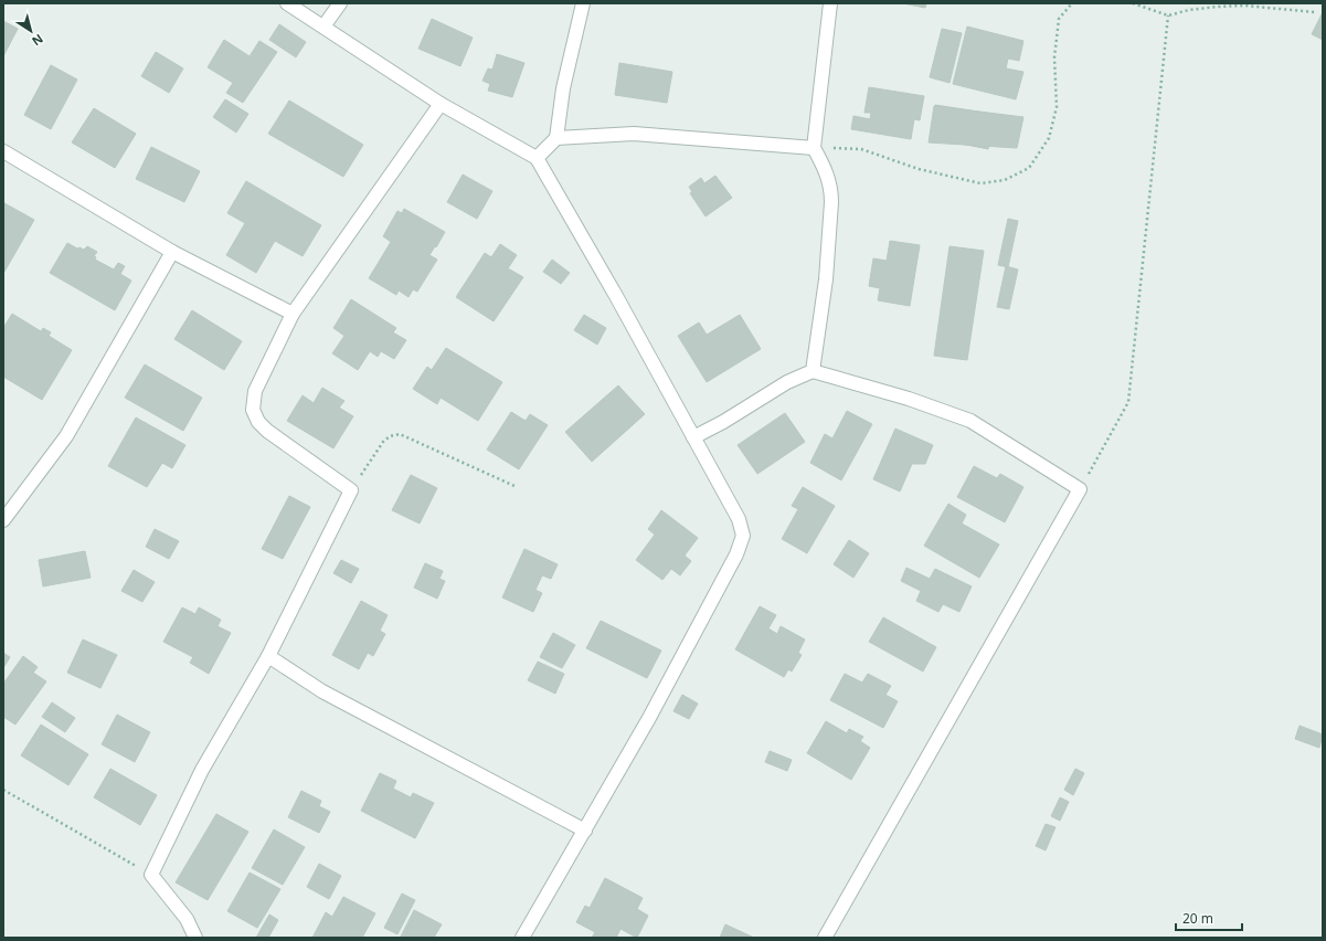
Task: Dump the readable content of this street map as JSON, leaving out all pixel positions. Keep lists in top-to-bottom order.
{
  "scale_bar": "20 m",
  "north": "bottom right"
}
